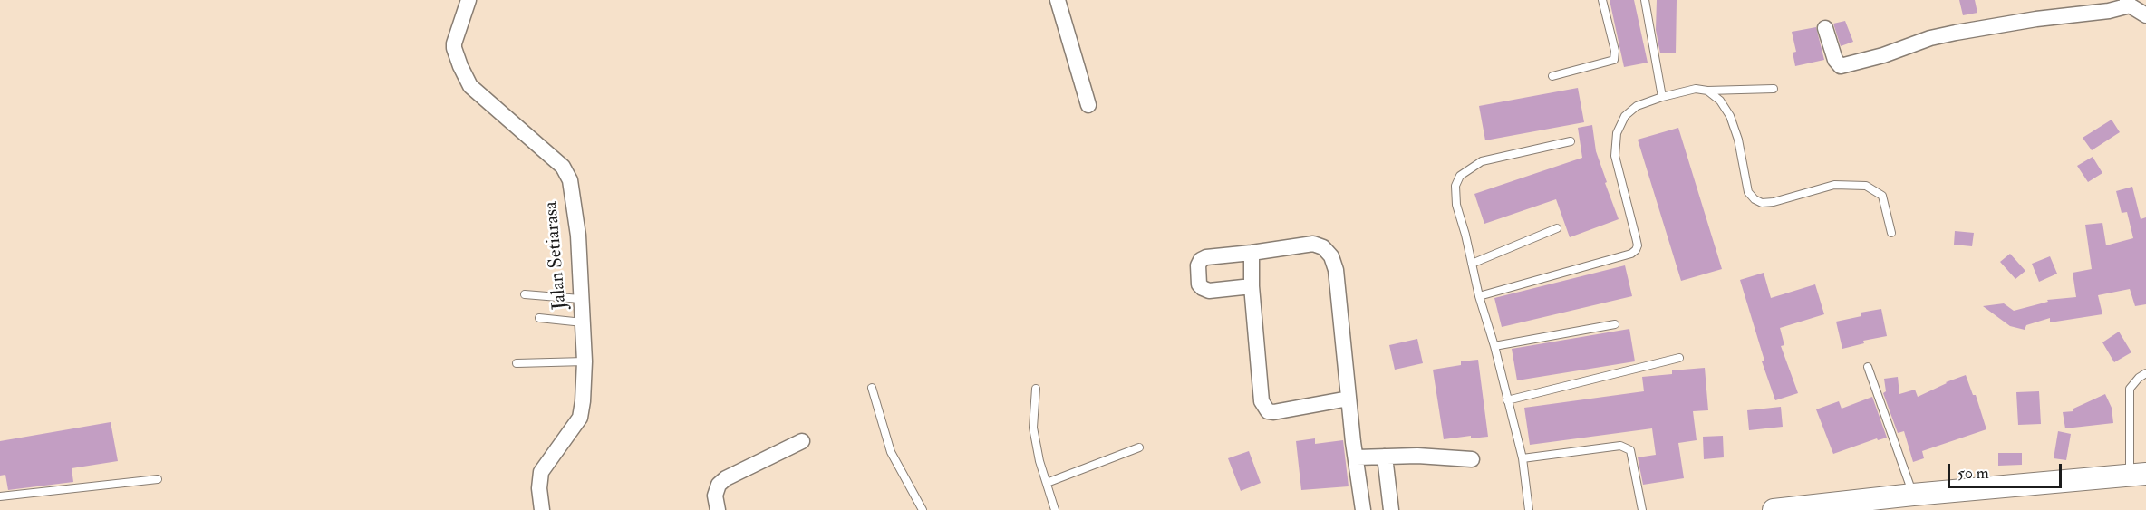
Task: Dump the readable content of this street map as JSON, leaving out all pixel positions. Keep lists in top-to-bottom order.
{
  "streets": {
    "street": ["Jalan Setiarasa"]
  },
  "scale_bar": "50 m"
}
